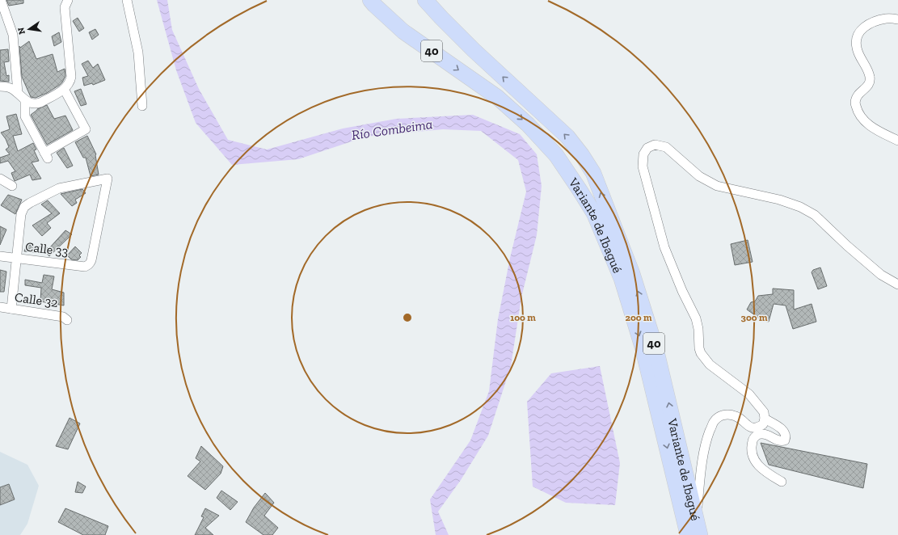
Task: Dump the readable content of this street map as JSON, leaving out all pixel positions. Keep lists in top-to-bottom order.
{
  "streets": {
    "highway": ["40", "Variante de Ibagué"],
    "street": ["Calle 33", "Calle 32"]
  },
  "water": ["Río Combeima"],
  "north": "left",
  "rings": ["100 m", "200 m", "300 m"]
}
